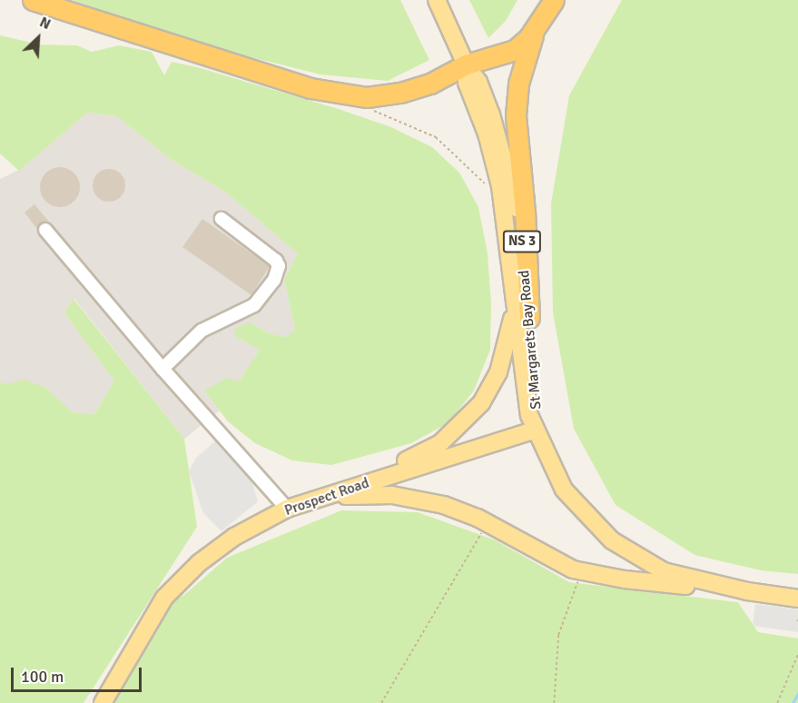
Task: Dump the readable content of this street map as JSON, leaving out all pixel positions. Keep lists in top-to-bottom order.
{
  "streets": {
    "main road": ["NS 3", "St Margarets Bay Road", "Prospect Road"]
  },
  "crossings": [
    ["St Margarets Bay Road", "Prospect Road"]
  ],
  "scale_bar": "100 m",
  "north": "top right"
}
